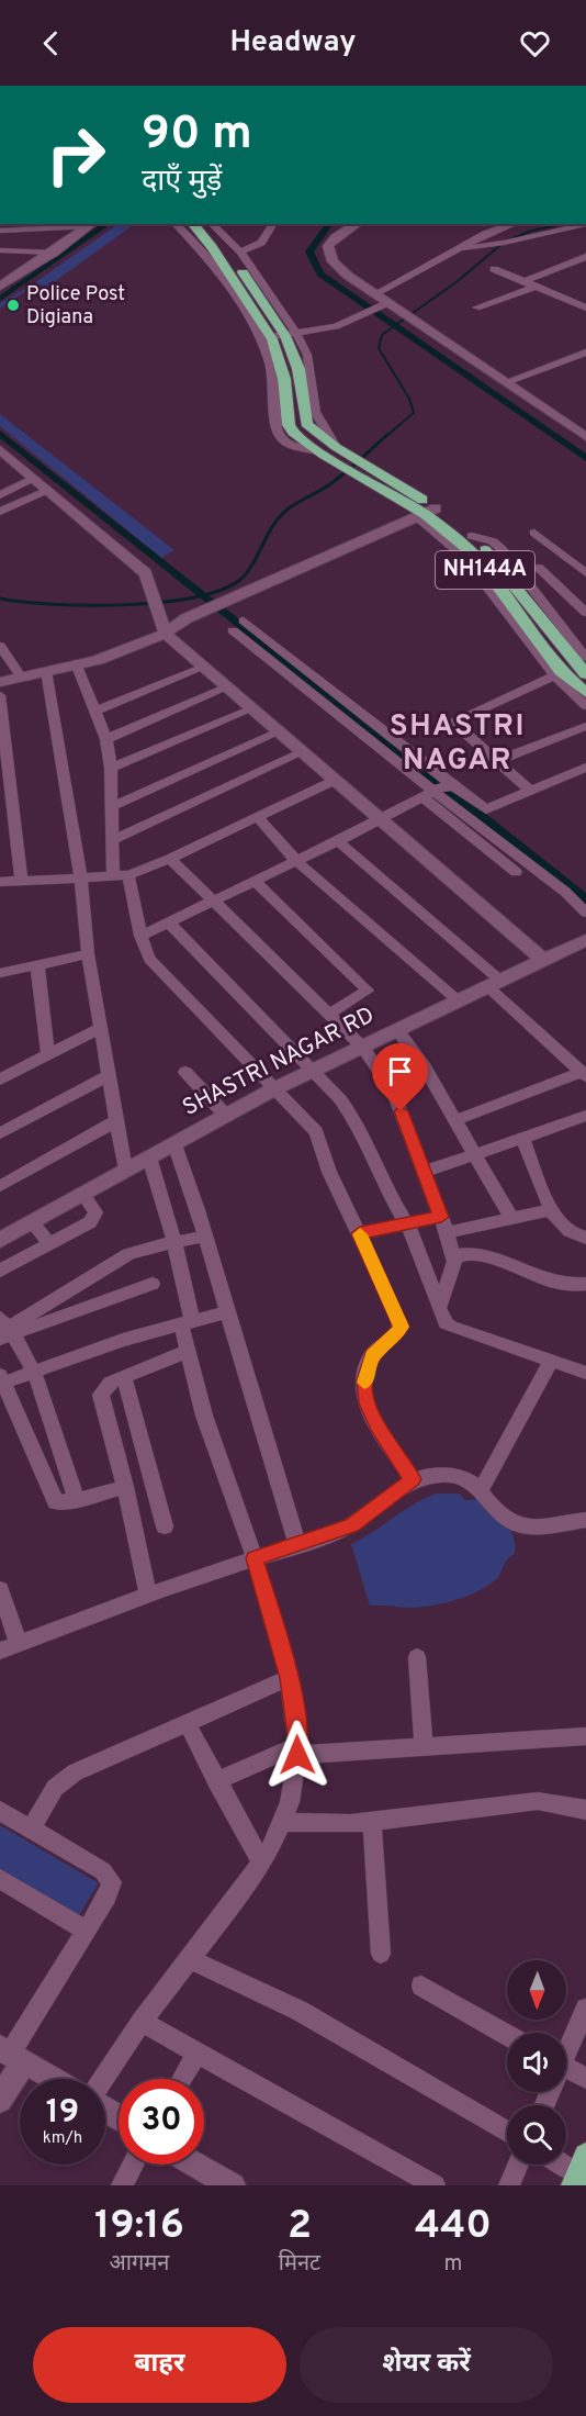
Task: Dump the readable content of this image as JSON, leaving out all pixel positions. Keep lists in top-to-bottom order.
{
  "streets": {
    "highway": ["NH144A"],
    "street": ["SHASTRI NAGAR RD"]
  },
  "districts": ["SHASTRI NAGAR"],
  "places": ["Police Post Digiana"],
  "north": "bottom",
  "page": {
    "header": "Headway",
    "turn": ["90 m", "दाएँ मुड़ें"],
    "speed": "19 km/h",
    "limit": "30",
    "eta": [
      "19:16",
      "आगमन",
      "2",
      "मिनट",
      "440",
      "m"
    ],
    "buttons": ["बाहर", "शेयर करें"]
  }
}
